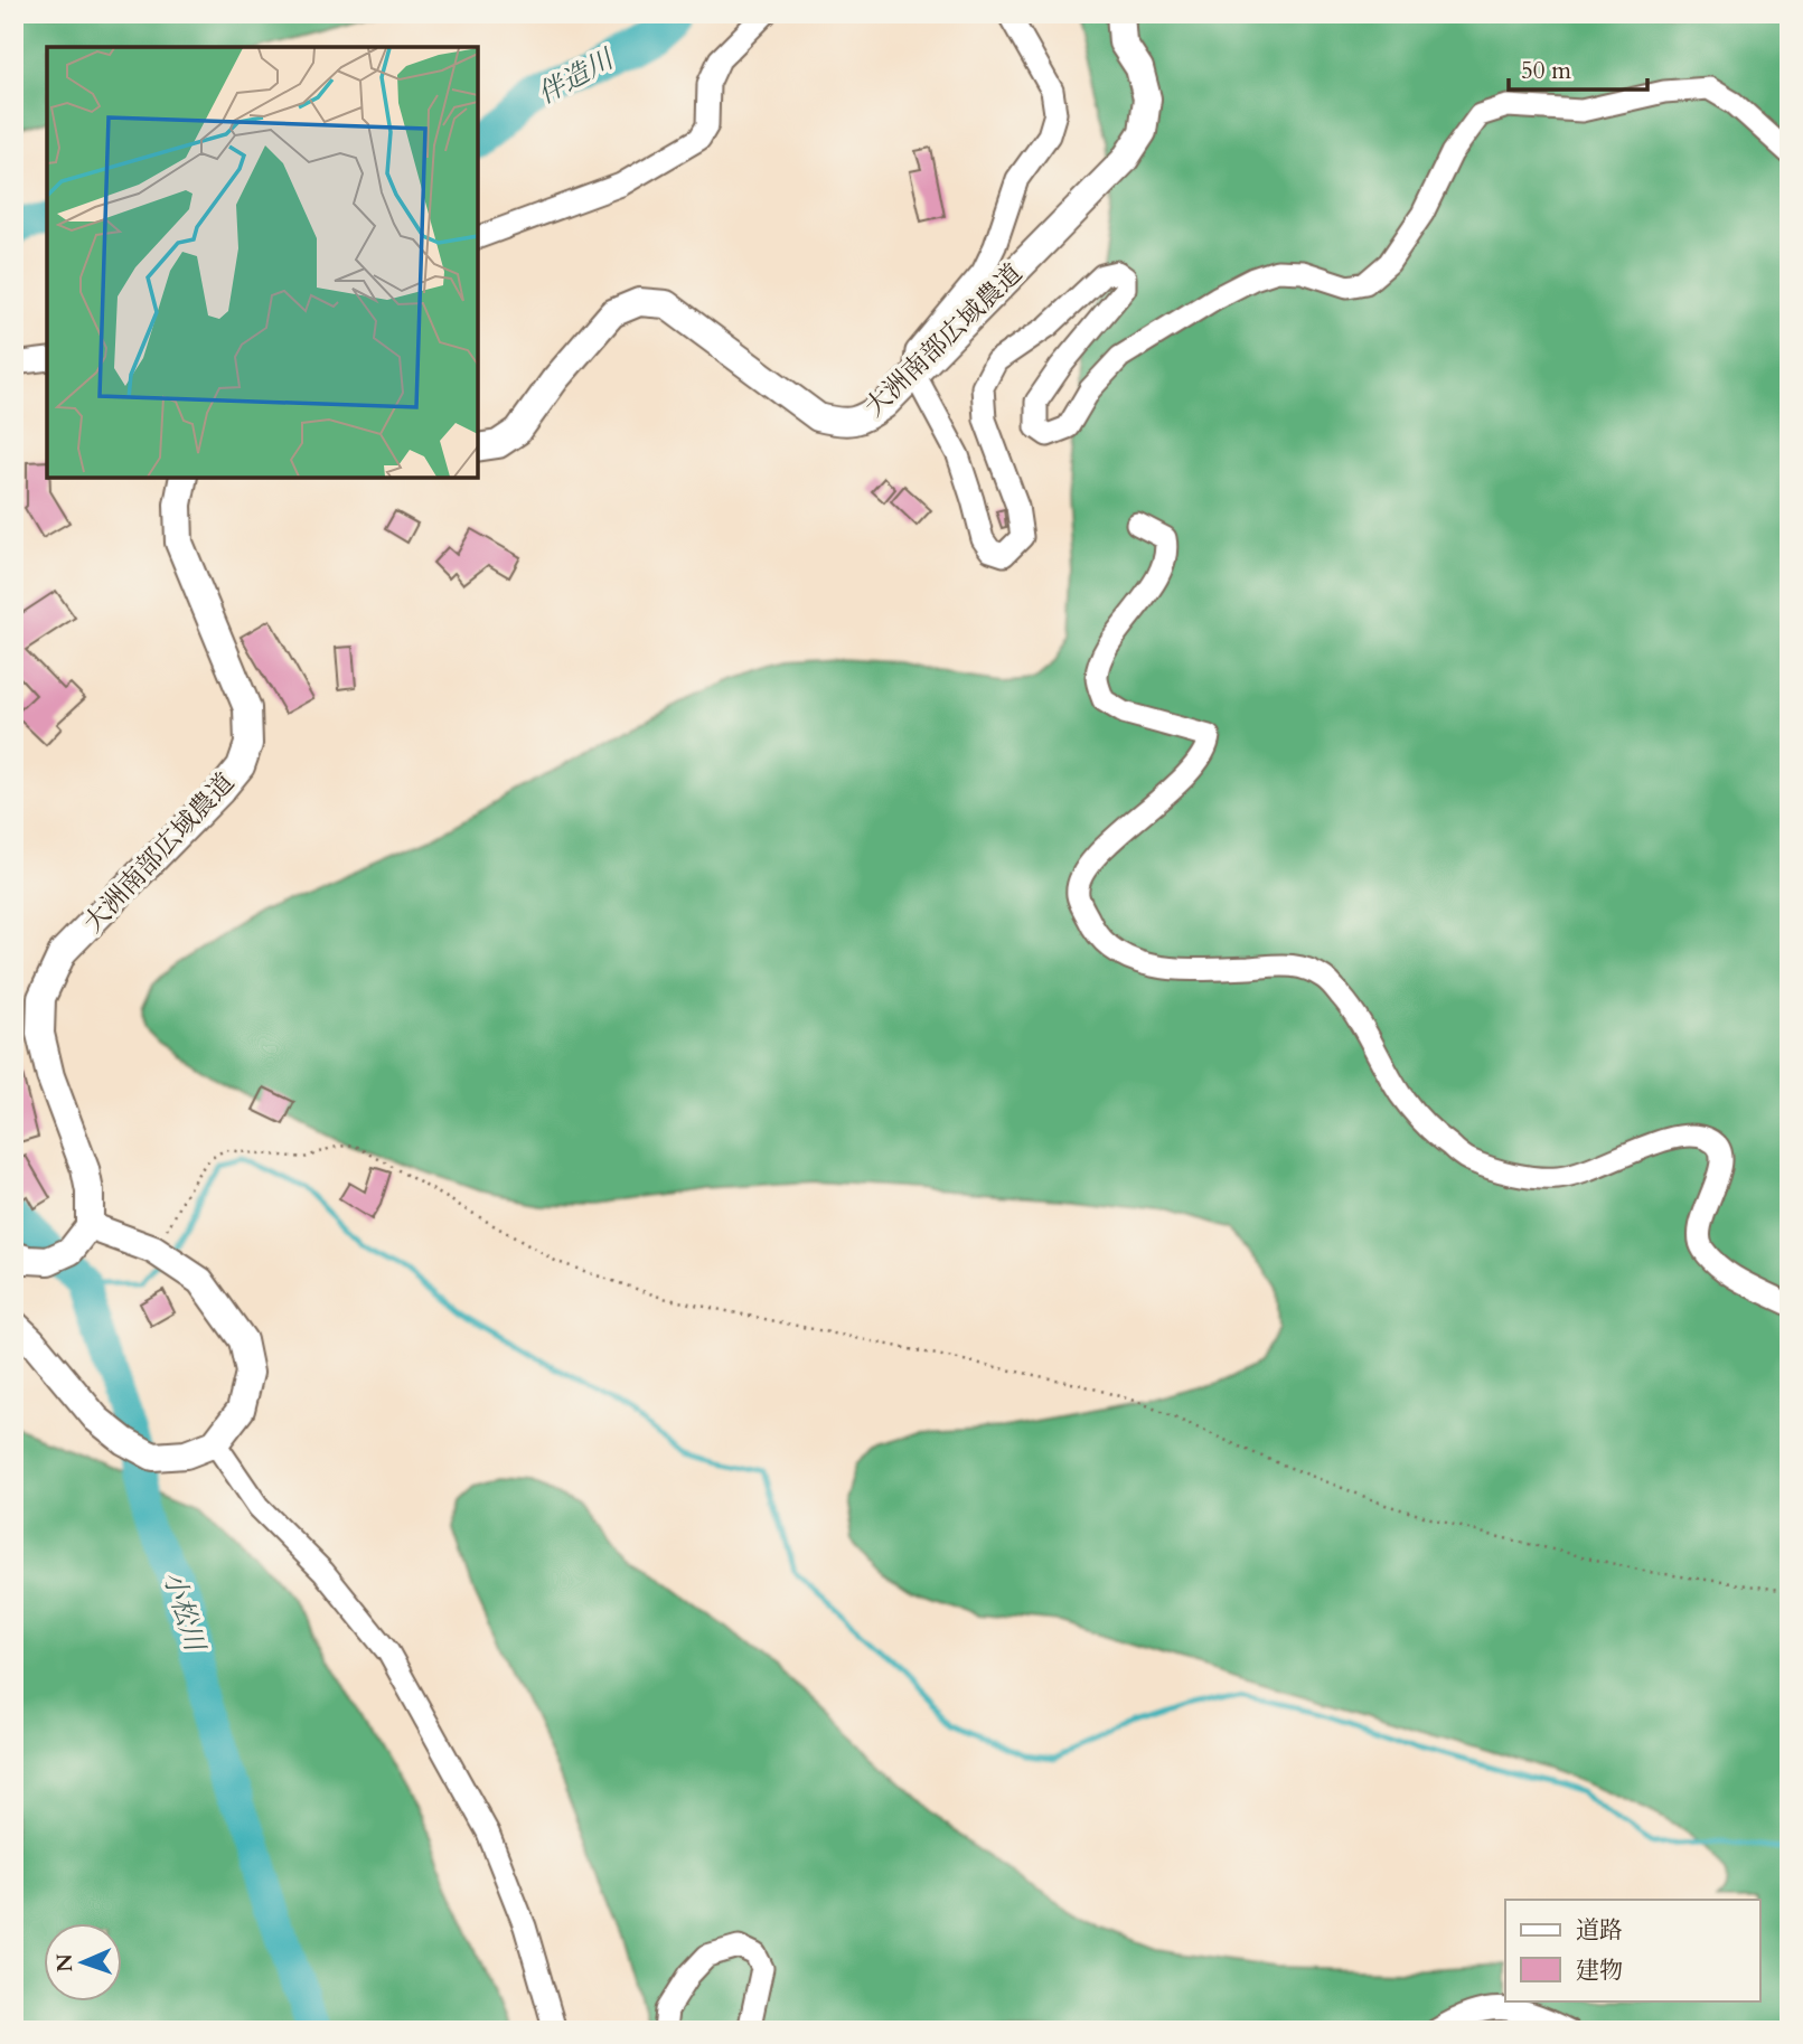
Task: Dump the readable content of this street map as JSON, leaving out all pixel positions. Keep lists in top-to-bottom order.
{
  "streets": {
    "street": ["大洲南部広域農道"]
  },
  "water": ["伴造川", "小松川"],
  "legend": ["道路", "建物"],
  "scale_bar": "50 m",
  "north": "left"
}
